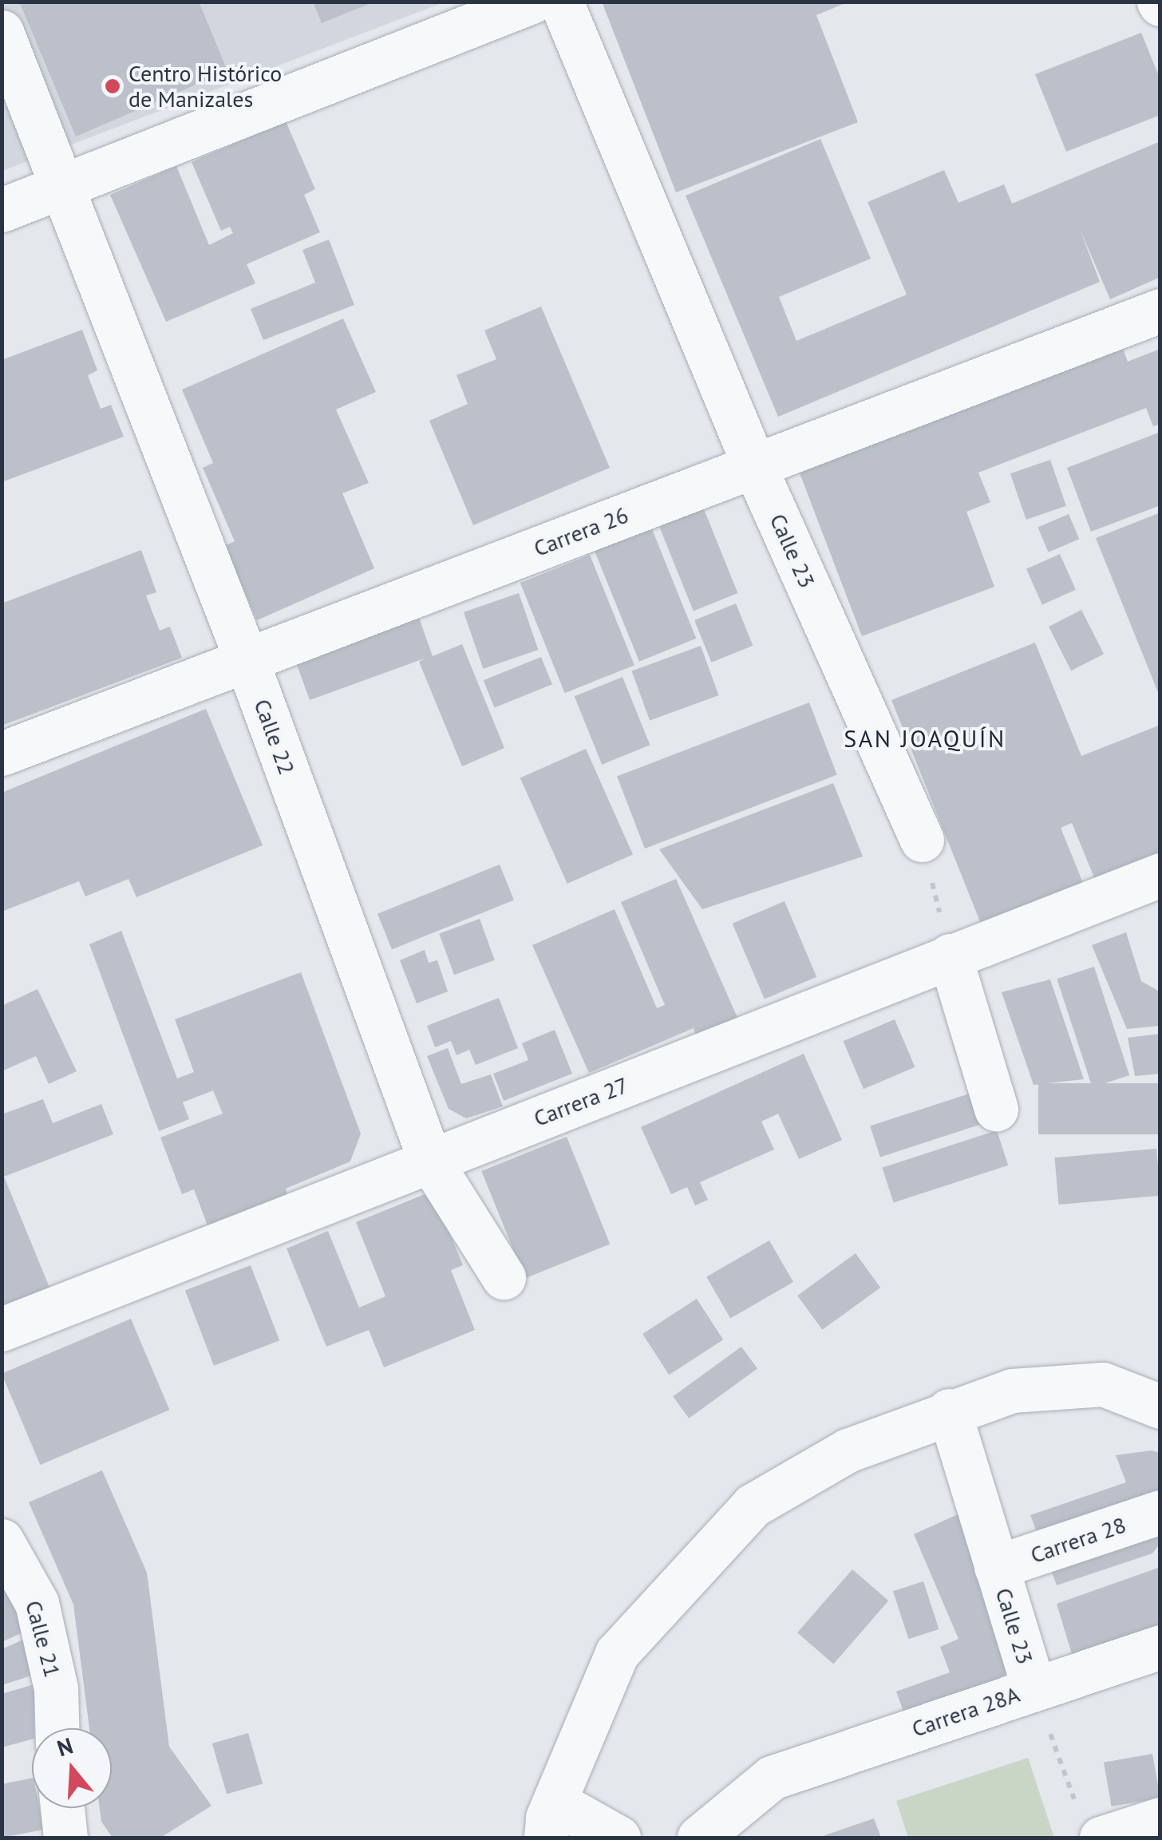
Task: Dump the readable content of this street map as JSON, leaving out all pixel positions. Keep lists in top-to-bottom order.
{
  "streets": {
    "street": [
      "Carrera 26",
      "Calle 23",
      "Calle 22",
      "Carrera 27",
      "Carrera 28",
      "Calle 21",
      "Carrera 28A"
    ]
  },
  "crossings": [
    ["Carrera 26", "Calle 23"],
    ["Carrera 26", "Calle 22"],
    ["Calle 23", "Carrera 28"],
    ["Calle 23", "Carrera 28A"],
    ["Calle 22", "Carrera 27"]
  ],
  "districts": ["SAN JOAQUÍN"],
  "places": ["Centro Histórico de Manizales"],
  "north": "top"
}
